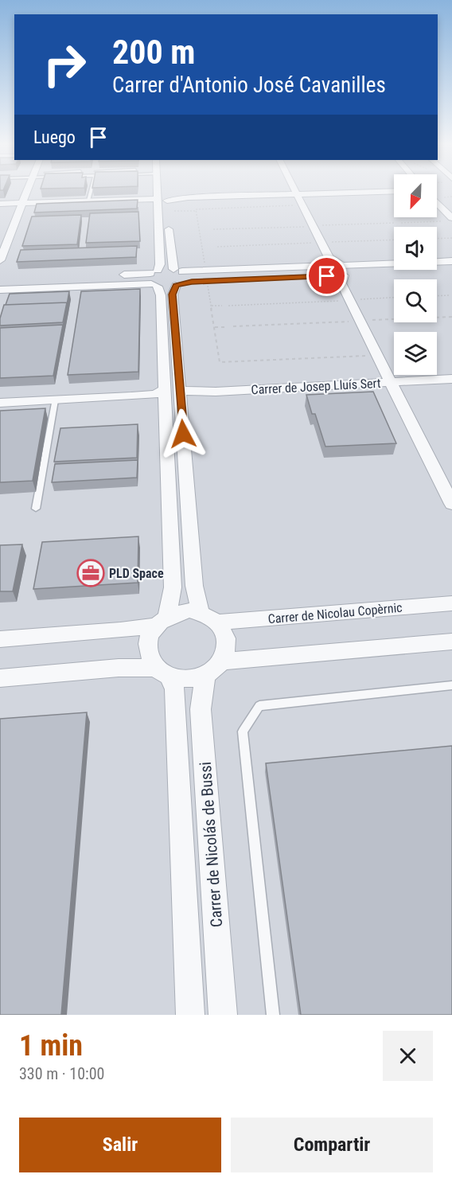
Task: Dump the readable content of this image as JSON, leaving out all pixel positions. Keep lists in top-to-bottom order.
{
  "streets": {
    "street": ["Carrer de Josep Lluís Sert", "Carrer de Nicolau Copèrnic", "Carrer de Nicolás de Bussi"]
  },
  "crossings": [
    ["Carrer de Nicolau Copèrnic", "Carrer de Nicolás de Bussi"]
  ],
  "places": {
    "office": ["PLD Space"]
  },
  "north": "bottom left",
  "page": {
    "turn": ["200 m", "Carrer d'Antonio José Cavanilles"],
    "then": "Luego",
    "heading": ["1 min", "330 m · 10:00"],
    "buttons": ["Salir", "Compartir"]
  }
}
